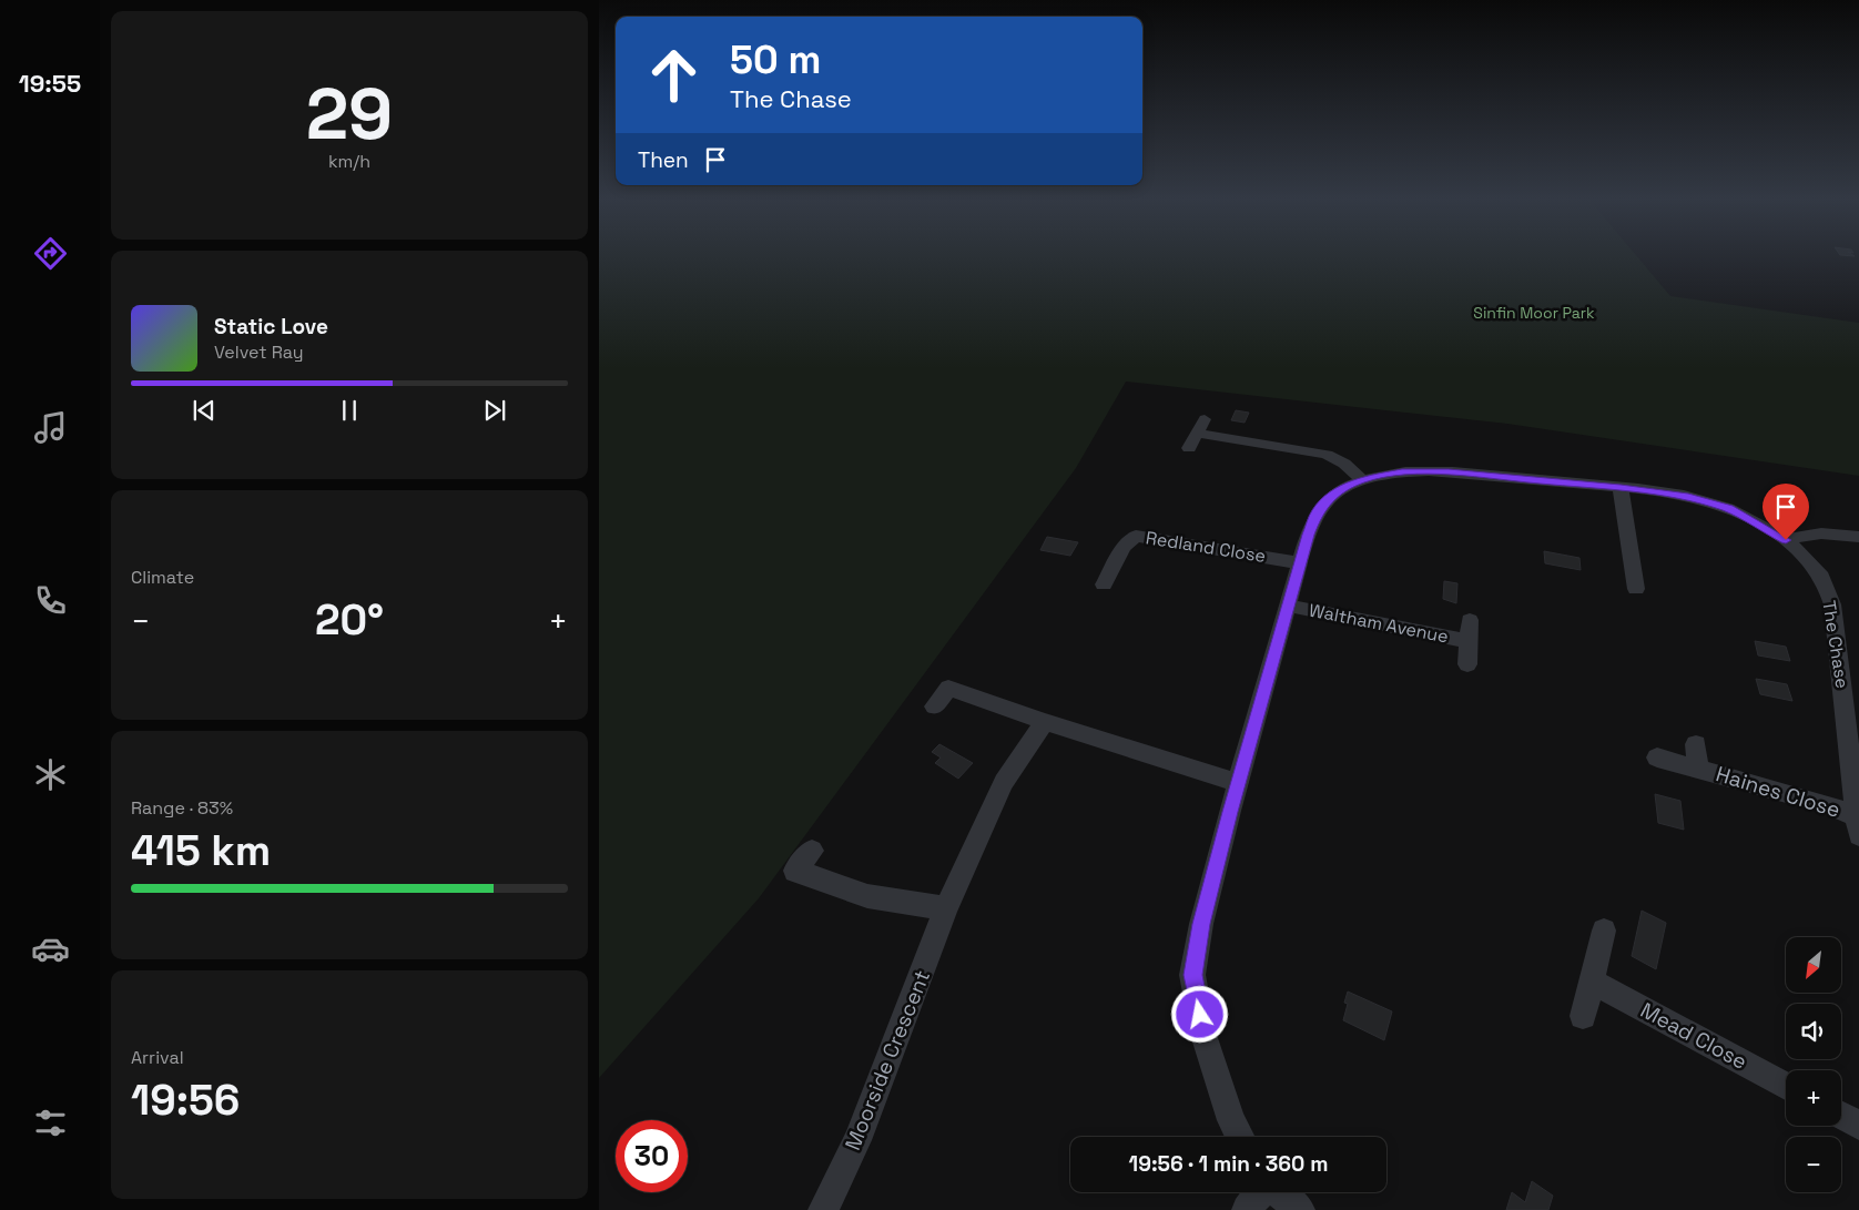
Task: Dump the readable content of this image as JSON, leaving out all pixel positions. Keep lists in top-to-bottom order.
{
  "streets": {
    "street": [
      "Redland Close",
      "Waltham Avenue",
      "The Chase",
      "Haines Close",
      "Mead Close",
      "Moorside Crescent"
    ]
  },
  "crossings": [
    ["Redland Close", "The Chase"],
    ["Waltham Avenue", "The Chase"],
    ["The Chase", "Haines Close"]
  ],
  "parks": ["Sinfin Moor Park"],
  "north": "bottom left",
  "page": {
    "tabs": "19:55",
    "tile": [
      ["29", "km/h"],
      "Climate",
      ["Range · 83%", "415 km"],
      ["Arrival", "19:56"]
    ],
    "turn": ["50 m", "The Chase"],
    "then": "Then",
    "song": ["Static Love", "Velvet Ray"],
    "heat": ["−", "20°", "+"],
    "map_buttons": ["+", "−"],
    "limit": "30",
    "trip": "19:56 · 1 min · 360 m"
  }
}
